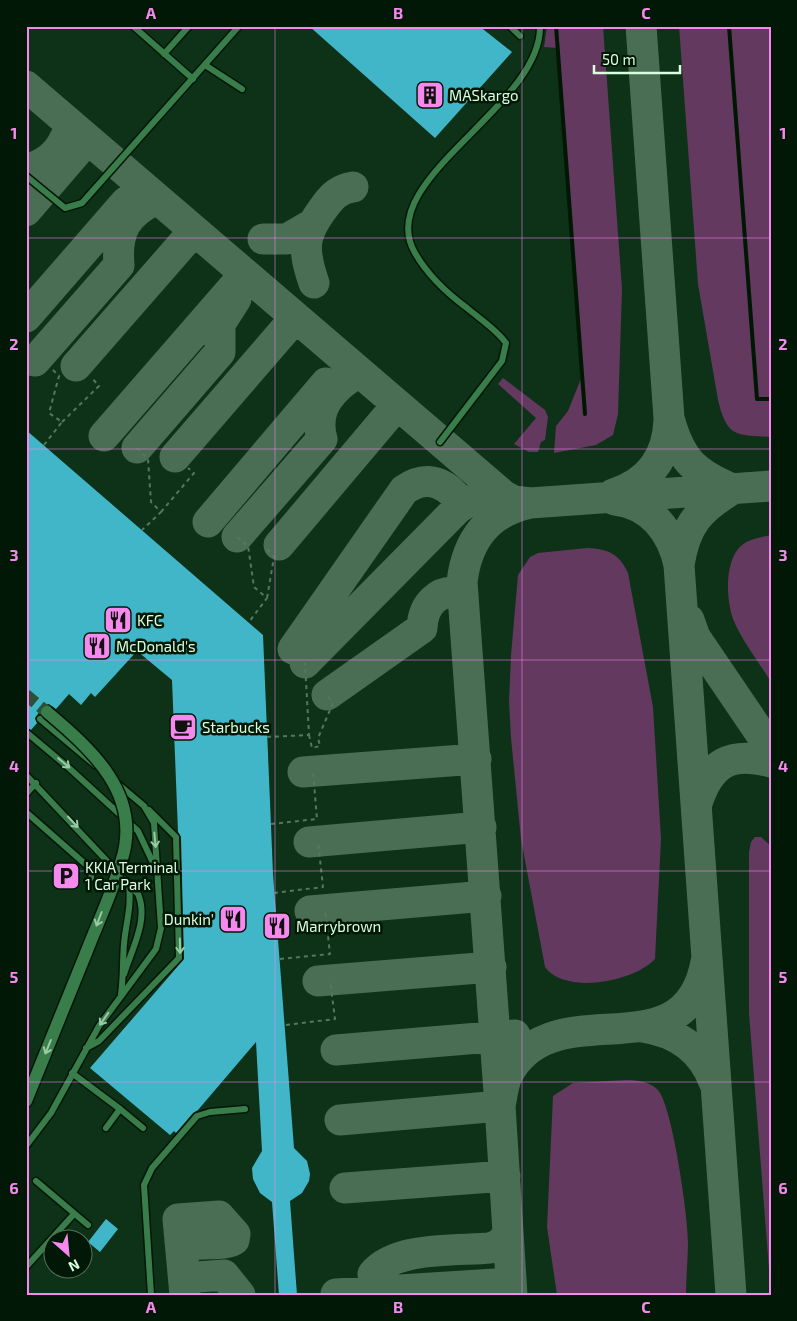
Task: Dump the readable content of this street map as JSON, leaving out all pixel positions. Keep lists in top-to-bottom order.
{
  "places": {
    "building": ["MASkargo"],
    "restaurant": [
      "KFC",
      "McDonald's",
      "Dunkin'",
      "Marrybrown"
    ],
    "cafe": ["Starbucks"],
    "parking": ["KKIA Terminal 1 Car Park"]
  },
  "scale_bar": "50 m",
  "north": "bottom right",
  "grid": {
    "columns": ["A", "B", "C"],
    "rows": [
      "1",
      "2",
      "3",
      "4",
      "5",
      "6"
    ]
  }
}
